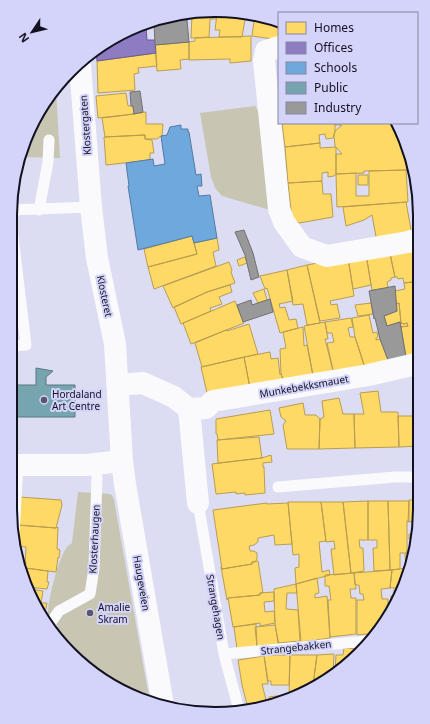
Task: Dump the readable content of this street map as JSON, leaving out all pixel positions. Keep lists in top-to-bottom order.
{
  "streets": {
    "street": [
      "Klostergaten",
      "Klosteret",
      "Munkebekksmauet",
      "Haugeveien"
    ],
    "lane": ["Klosterhaugen", "Strangehagen", "Strangebakken"]
  },
  "crossings": [
    ["Klostergaten", "Klosteret"],
    ["Klosteret", "Haugeveien"],
    ["Strangehagen", "Strangebakken"]
  ],
  "places": ["Hordaland Art Centre", "Amalie Skram"],
  "legend": [
    "Homes",
    "Offices",
    "Schools",
    "Public",
    "Industry"
  ],
  "north": "bottom left"
}
